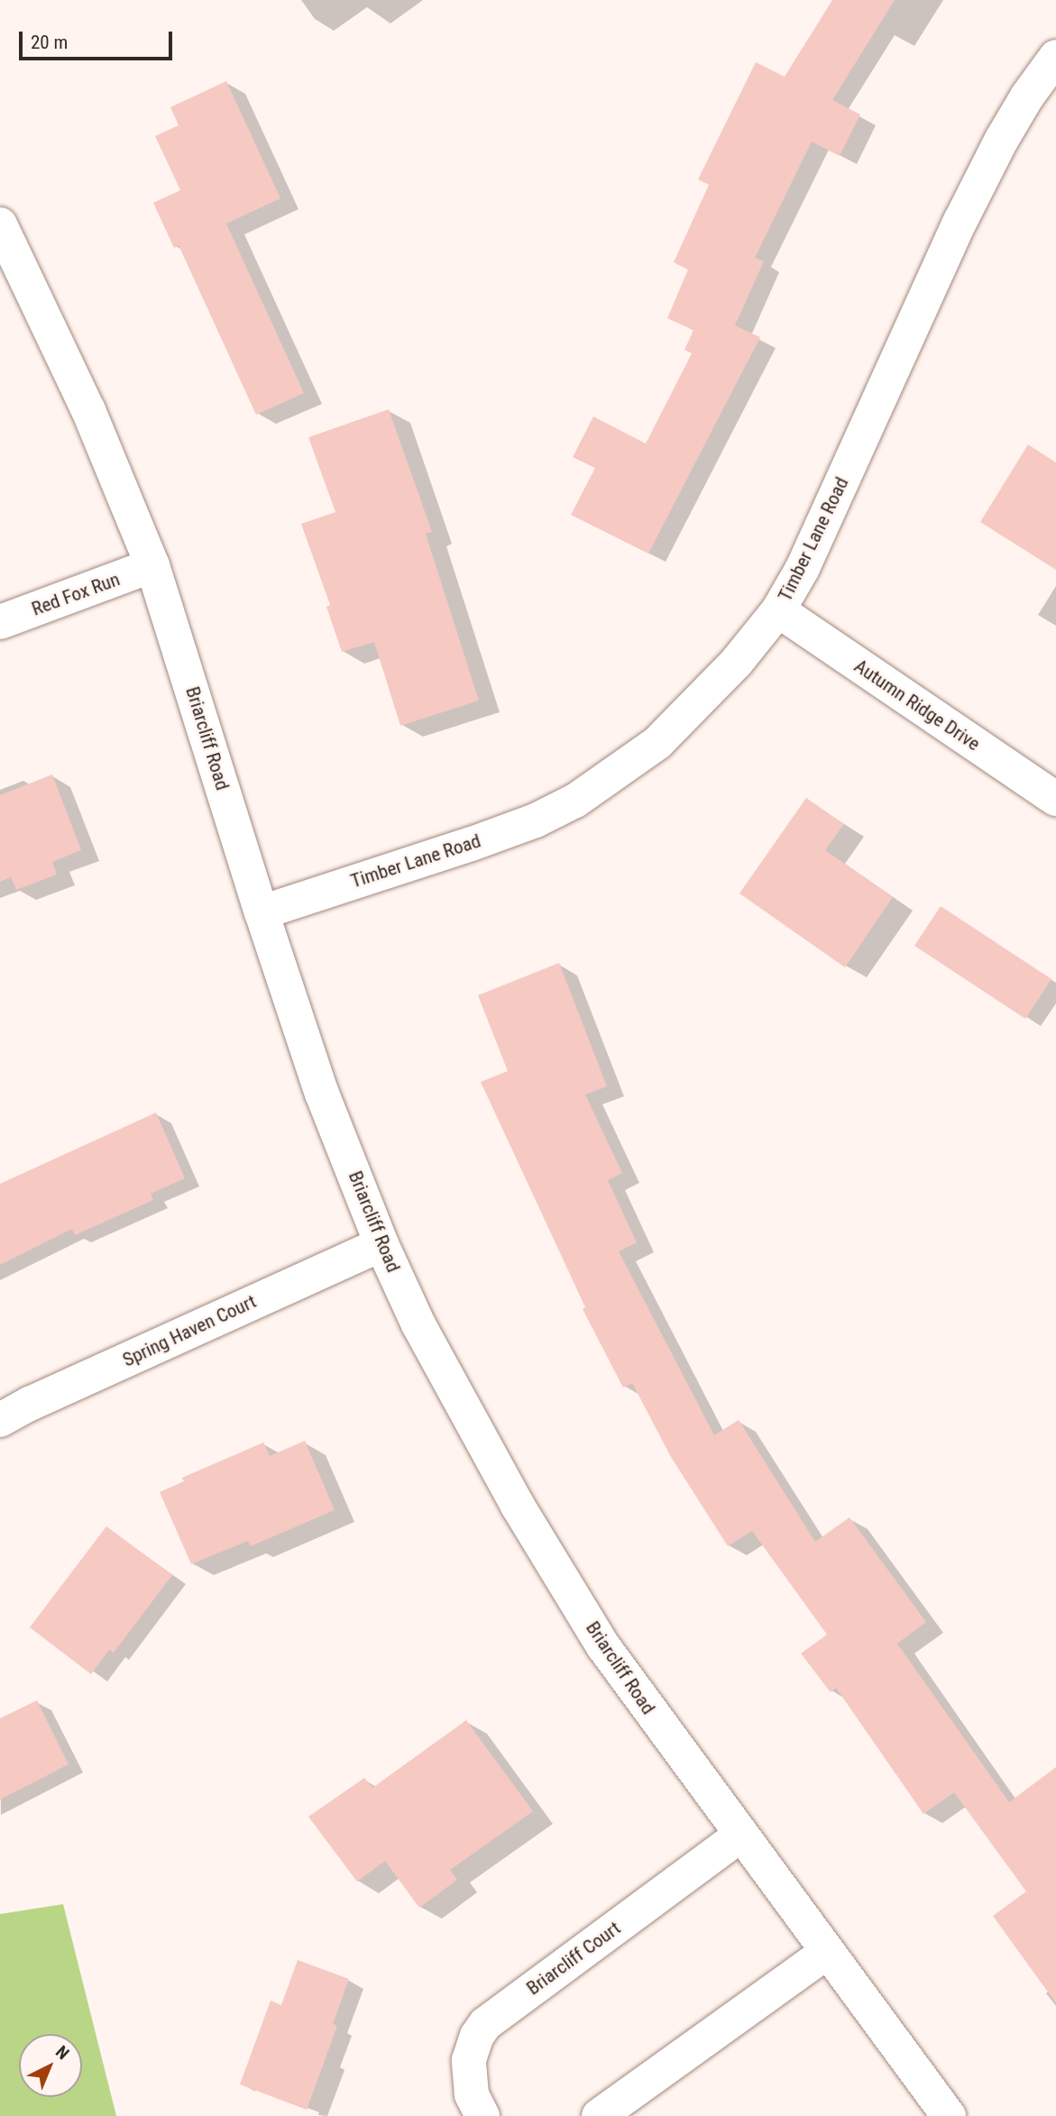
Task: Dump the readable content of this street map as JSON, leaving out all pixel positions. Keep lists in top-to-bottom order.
{
  "streets": {
    "street": [
      "Timber Lane Road",
      "Red Fox Run",
      "Autumn Ridge Drive",
      "Briarcliff Road",
      "Spring Haven Court",
      "Briarcliff Court"
    ]
  },
  "crossings": [
    ["Timber Lane Road", "Autumn Ridge Drive"],
    ["Timber Lane Road", "Briarcliff Road"],
    ["Red Fox Run", "Briarcliff Road"],
    ["Briarcliff Road", "Spring Haven Court"],
    ["Briarcliff Road", "Briarcliff Court"]
  ],
  "scale_bar": "20 m",
  "north": "top right"
}
